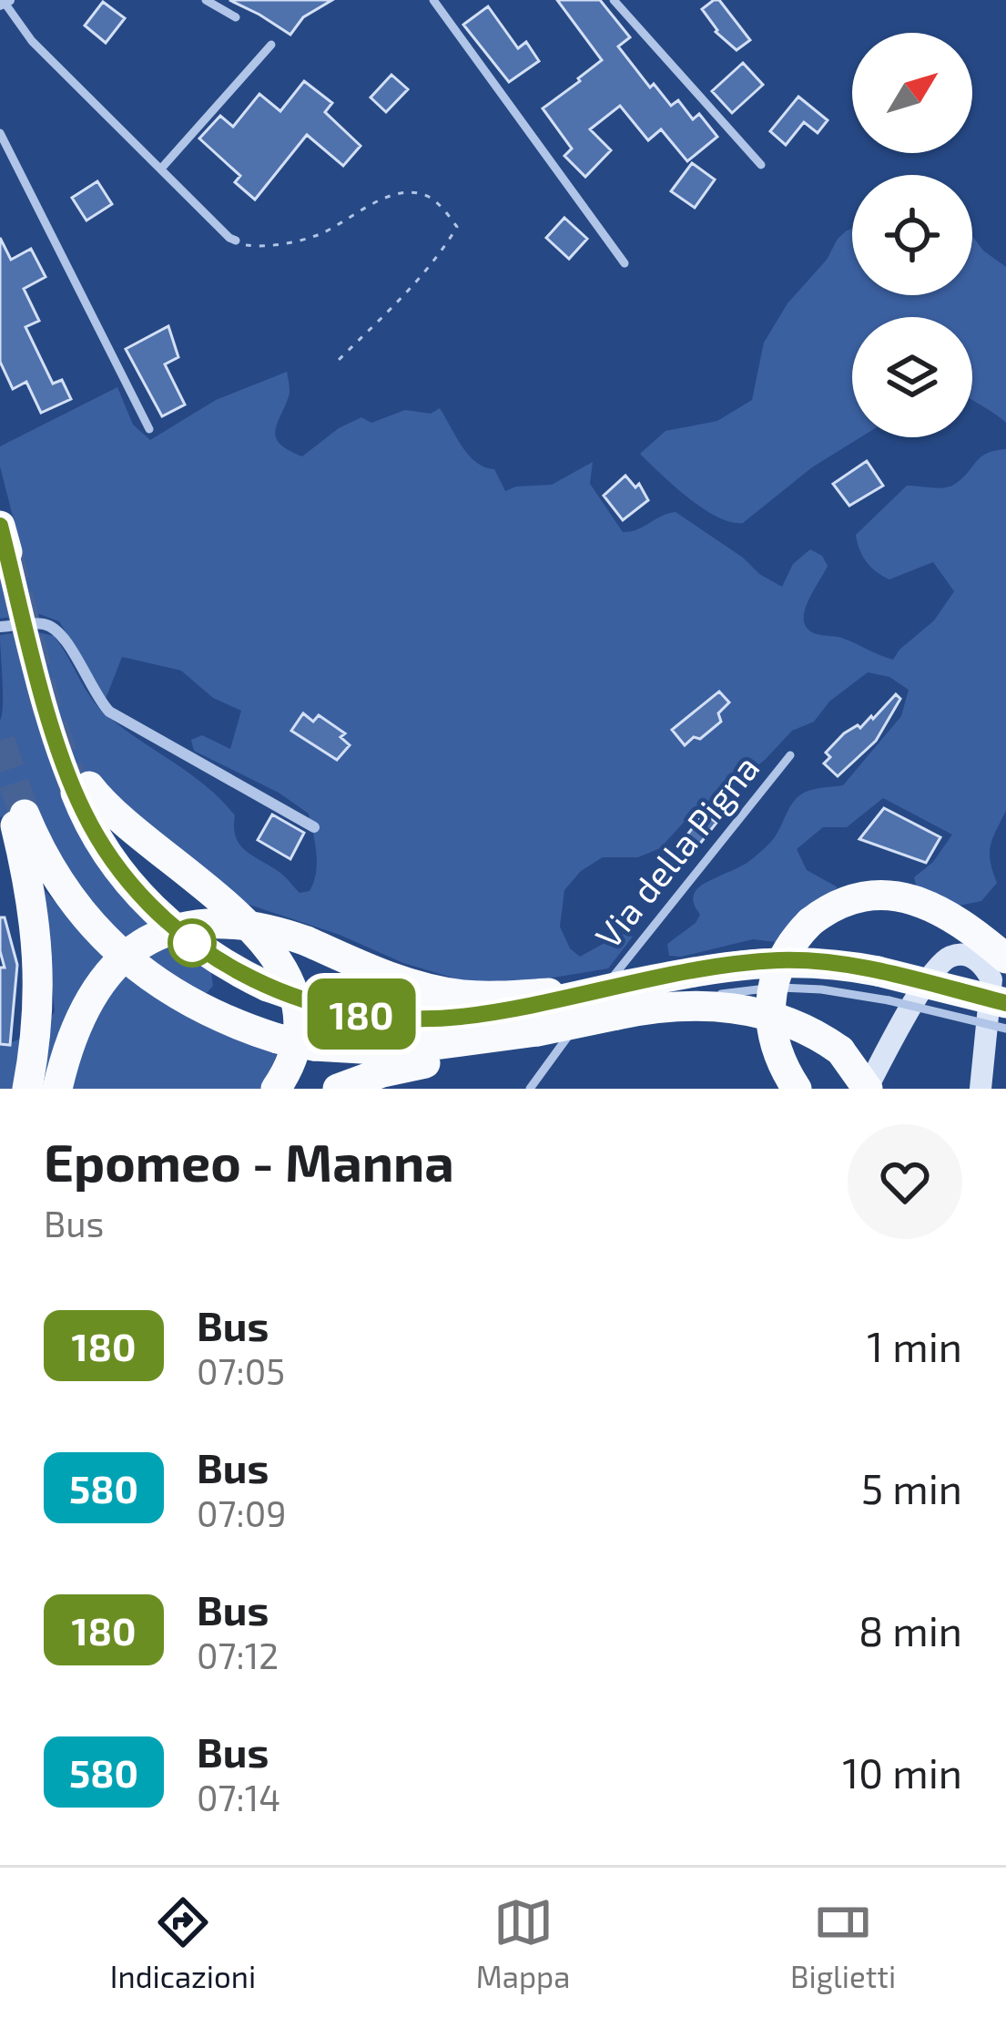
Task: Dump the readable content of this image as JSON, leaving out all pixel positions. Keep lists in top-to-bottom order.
{
  "streets": {
    "lane": ["Via della Pigna"]
  },
  "lines": ["bus line 180"],
  "north": "top right",
  "page": {
    "on_map": "180",
    "heading": ["Epomeo - Manna", "Bus"],
    "list": [
      {
        "mark": "180",
        "name": "Bus",
        "note": "07:05",
        "value": "1 min"
      },
      {
        "mark": "580",
        "name": "Bus",
        "note": "07:09",
        "value": "5 min"
      },
      {
        "mark": "180",
        "name": "Bus",
        "note": "07:12",
        "value": "8 min"
      },
      {
        "mark": "580",
        "name": "Bus",
        "note": "07:14",
        "value": "10 min"
      }
    ],
    "tabs": ["Indicazioni", "Mappa", "Biglietti"]
  }
}
